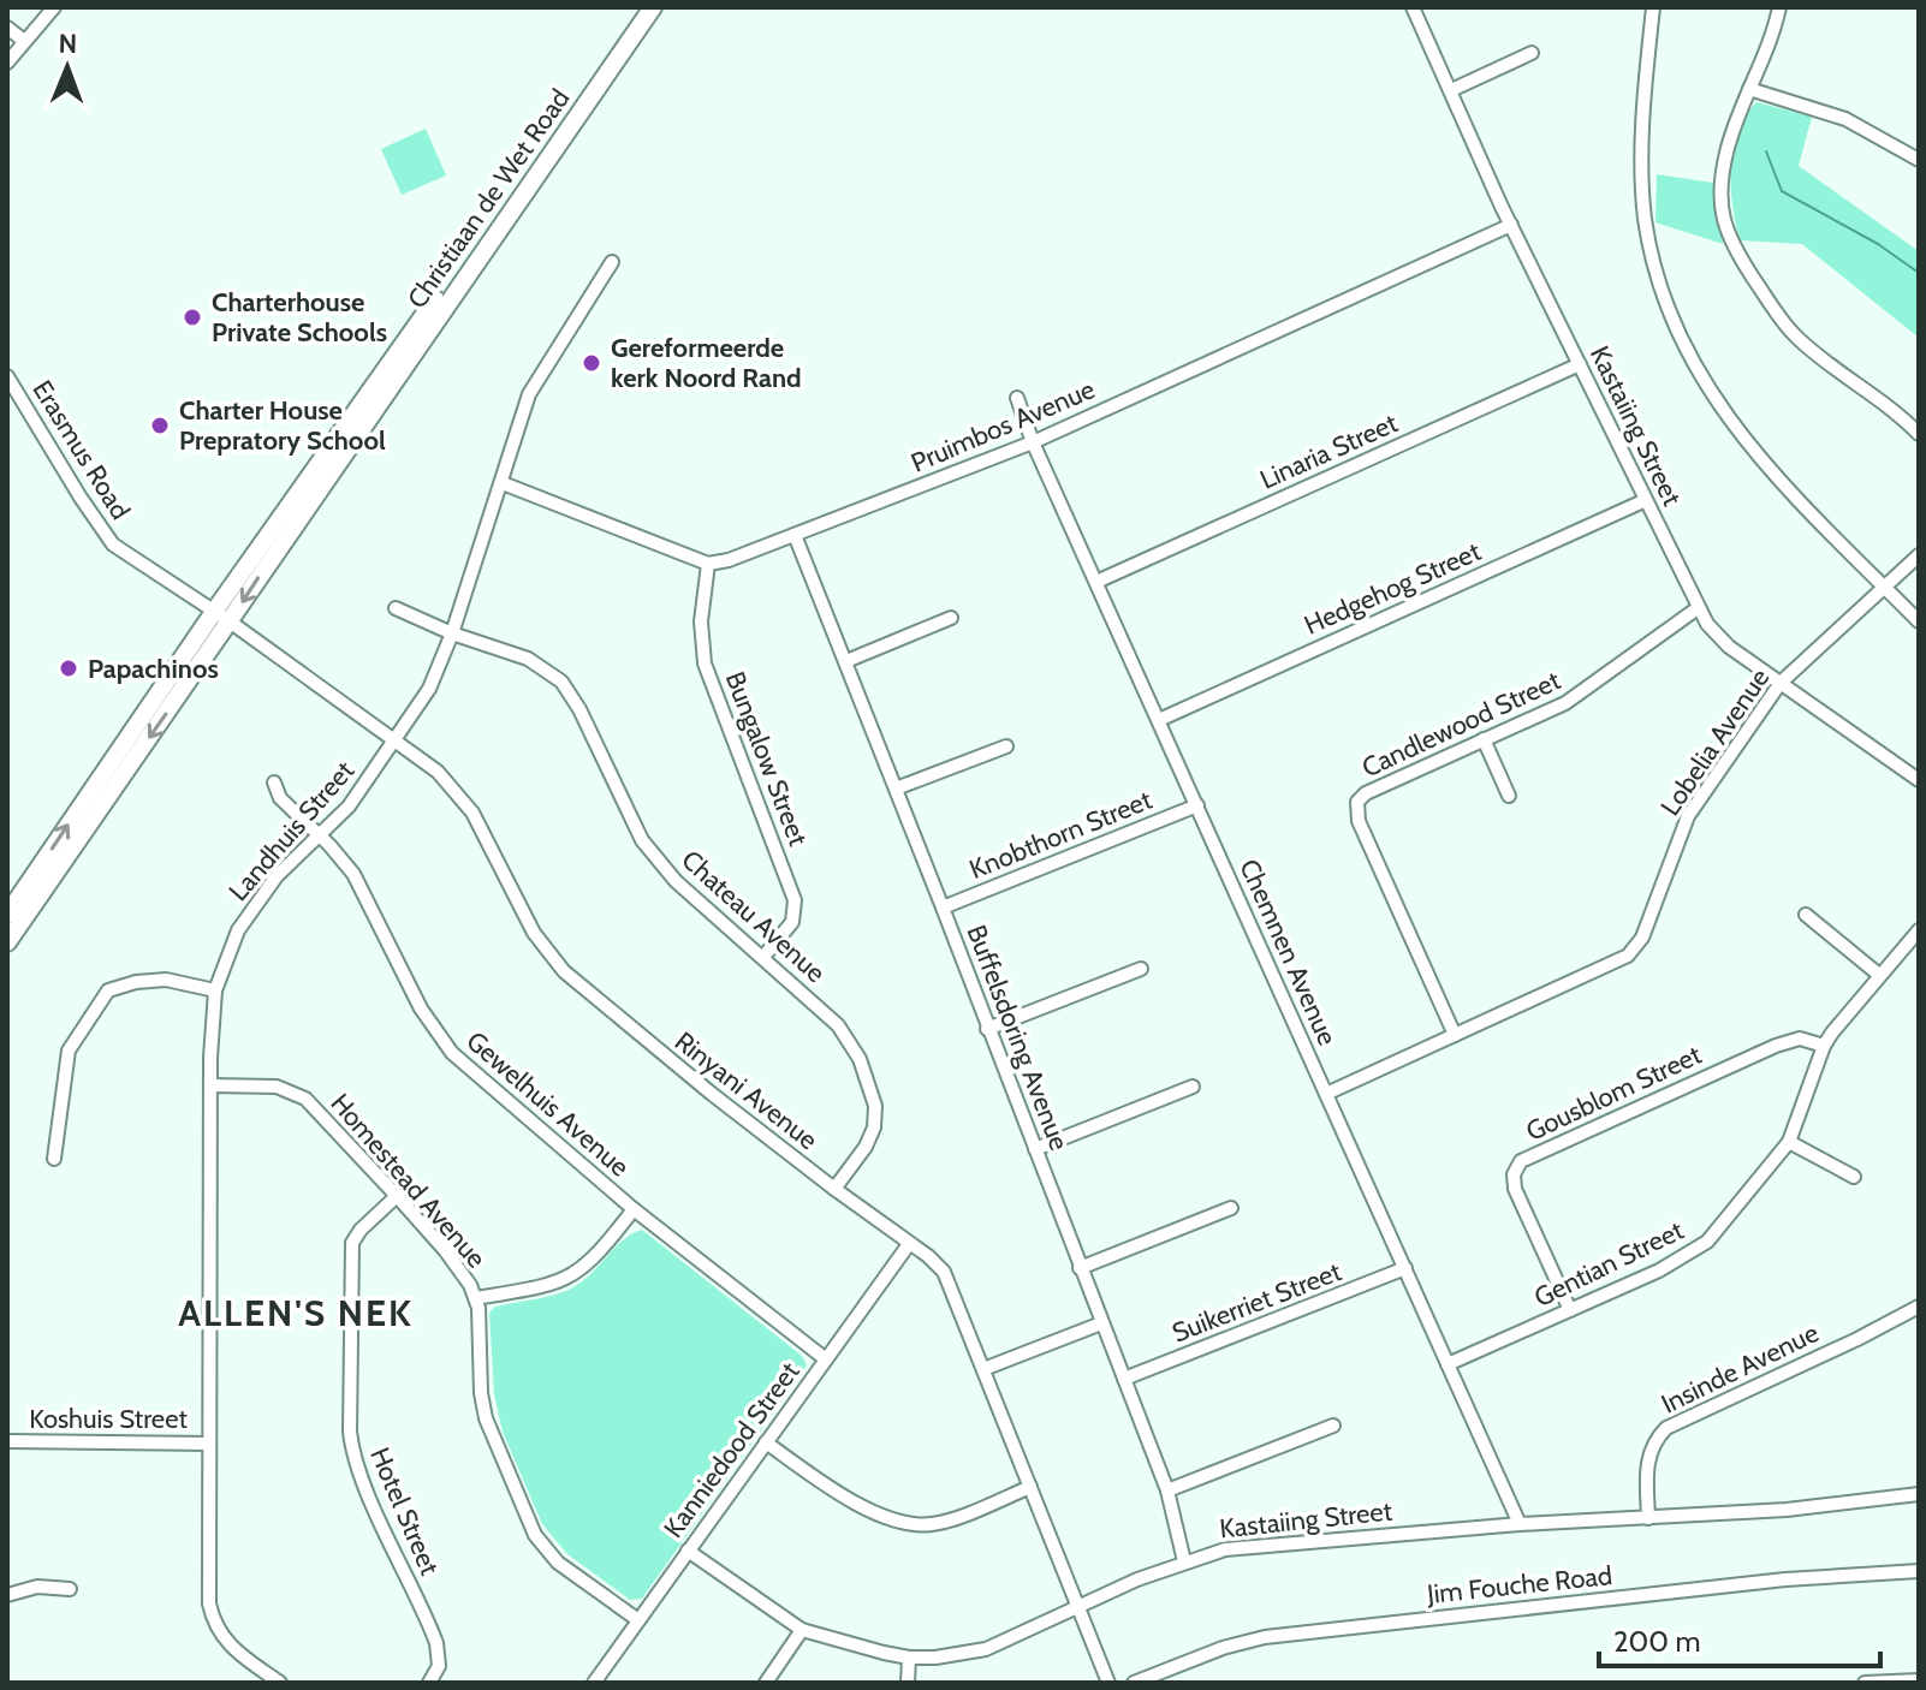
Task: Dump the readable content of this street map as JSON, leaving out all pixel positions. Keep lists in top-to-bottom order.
{
  "streets": {
    "main road": ["Christiaan de Wet Road"],
    "street": [
      "Pruimbos Avenue",
      "Kastaiing Street",
      "Erasmus Road",
      "Linaria Street",
      "Hedgehog Street",
      "Candlewood Street",
      "Lobelia Avenue",
      "Bungalow Street",
      "Landhuis Street",
      "Knobthorn Street",
      "Chateau Avenue",
      "Chemnen Avenue",
      "Buffelsdoring Avenue",
      "Rinyani Avenue",
      "Gousblom Street",
      "Gewelhuis Avenue",
      "Homestead Avenue",
      "Gentian Street",
      "Suikerriet Street",
      "Insinde Avenue",
      "Koshuis Street",
      "Kanniedood Street",
      "Hotel Street",
      "Jim Fouche Road"
    ]
  },
  "crossings": [
    ["Christiaan de Wet Road", "Erasmus Road"],
    ["Christiaan de Wet Road", "Rinyani Avenue"],
    ["Pruimbos Avenue", "Kastaiing Street"],
    ["Pruimbos Avenue", "Bungalow Street"],
    ["Pruimbos Avenue", "Chemnen Avenue"],
    ["Pruimbos Avenue", "Buffelsdoring Avenue"],
    ["Kastaiing Street", "Linaria Street"],
    ["Kastaiing Street", "Hedgehog Street"],
    ["Kastaiing Street", "Candlewood Street"],
    ["Kastaiing Street", "Lobelia Avenue"],
    ["Kastaiing Street", "Chemnen Avenue"],
    ["Kastaiing Street", "Buffelsdoring Avenue"],
    ["Kastaiing Street", "Rinyani Avenue"],
    ["Kastaiing Street", "Insinde Avenue"],
    ["Kastaiing Street", "Kanniedood Street"],
    ["Erasmus Road", "Rinyani Avenue"],
    ["Linaria Street", "Chemnen Avenue"],
    ["Hedgehog Street", "Chemnen Avenue"],
    ["Candlewood Street", "Lobelia Avenue"],
    ["Lobelia Avenue", "Chemnen Avenue"],
    ["Bungalow Street", "Chateau Avenue"],
    ["Landhuis Street", "Chateau Avenue"],
    ["Landhuis Street", "Rinyani Avenue"],
    ["Landhuis Street", "Gewelhuis Avenue"],
    ["Landhuis Street", "Homestead Avenue"],
    ["Landhuis Street", "Koshuis Street"],
    ["Knobthorn Street", "Chemnen Avenue"],
    ["Knobthorn Street", "Buffelsdoring Avenue"],
    ["Chateau Avenue", "Rinyani Avenue"],
    ["Chemnen Avenue", "Gentian Street"],
    ["Chemnen Avenue", "Suikerriet Street"],
    ["Buffelsdoring Avenue", "Suikerriet Street"],
    ["Rinyani Avenue", "Kanniedood Street"],
    ["Gousblom Street", "Gentian Street"],
    ["Gewelhuis Avenue", "Kanniedood Street"],
    ["Homestead Avenue", "Kanniedood Street"],
    ["Homestead Avenue", "Hotel Street"]
  ],
  "districts": ["ALLEN'S NEK"],
  "places": [
    "Charterhouse Private Schools",
    "Gereformeerde kerk Noord Rand",
    "Charter House Prepratory School",
    "Papachinos"
  ],
  "scale_bar": "200 m",
  "north": "top"
}
